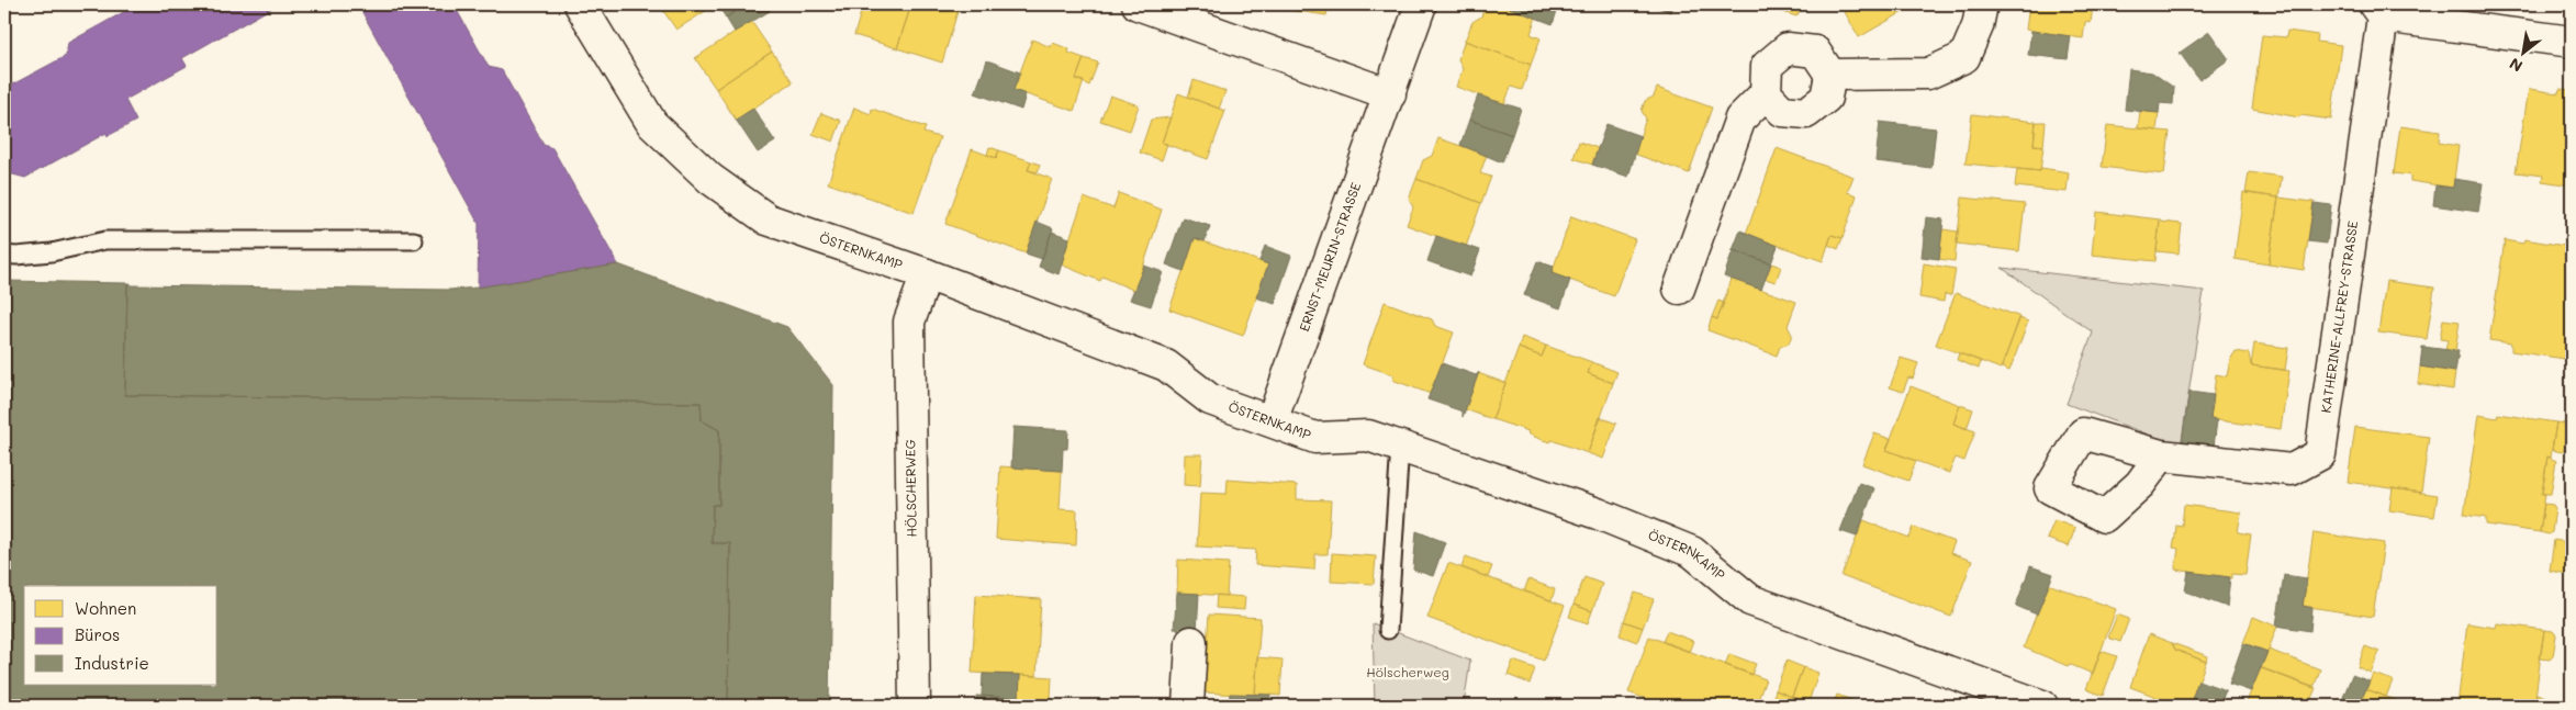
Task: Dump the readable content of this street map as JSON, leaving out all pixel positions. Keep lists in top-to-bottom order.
{
  "streets": {
    "street": [
      "ÖSTERNKAMP",
      "ERNST-MEURIN-STRASSE",
      "KATHERINE-ALLFREY-STRASSE",
      "HÖLSCHERWEG"
    ]
  },
  "crossings": [
    ["ÖSTERNKAMP", "ERNST-MEURIN-STRASSE"],
    ["ÖSTERNKAMP", "HÖLSCHERWEG"]
  ],
  "parks": ["Hölscherweg"],
  "legend": ["Wohnen", "Büros", "Industrie"],
  "north": "bottom left"
}
